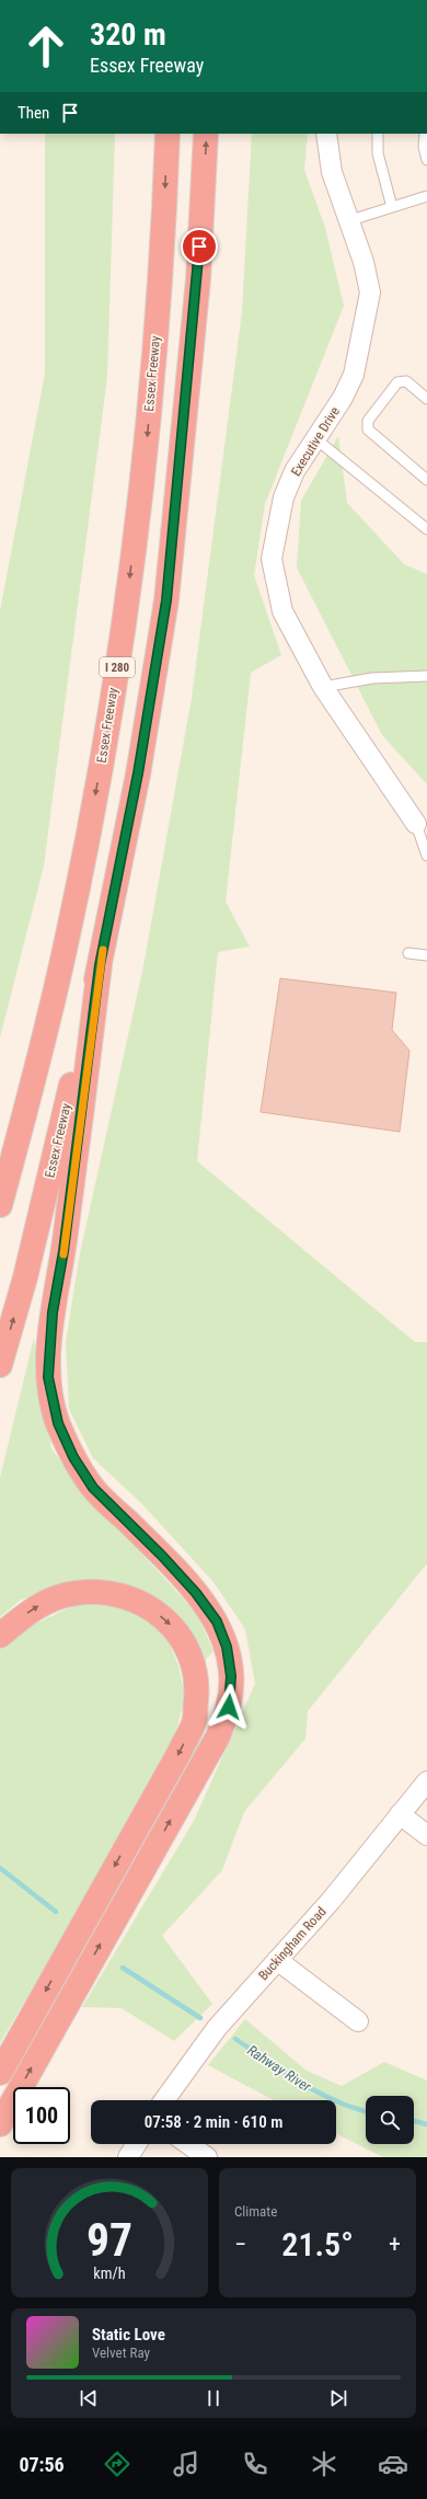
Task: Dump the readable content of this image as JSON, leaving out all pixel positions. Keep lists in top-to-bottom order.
{
  "streets": {
    "highway": ["Essex Freeway", "I 280"],
    "street": ["Executive Drive", "Buckingham Road"]
  },
  "water": ["Rahway River"],
  "page": {
    "turn": ["320 m", "Essex Freeway"],
    "then": "Then",
    "limit": "100",
    "trip": "07:58 · 2 min · 610 m",
    "tile": "Climate",
    "heat": ["−", "21.5°", "+"],
    "song": ["Static Love", "Velvet Ray"],
    "tabs": "07:56",
    "gauge": ["97", "km/h"]
  }
}
